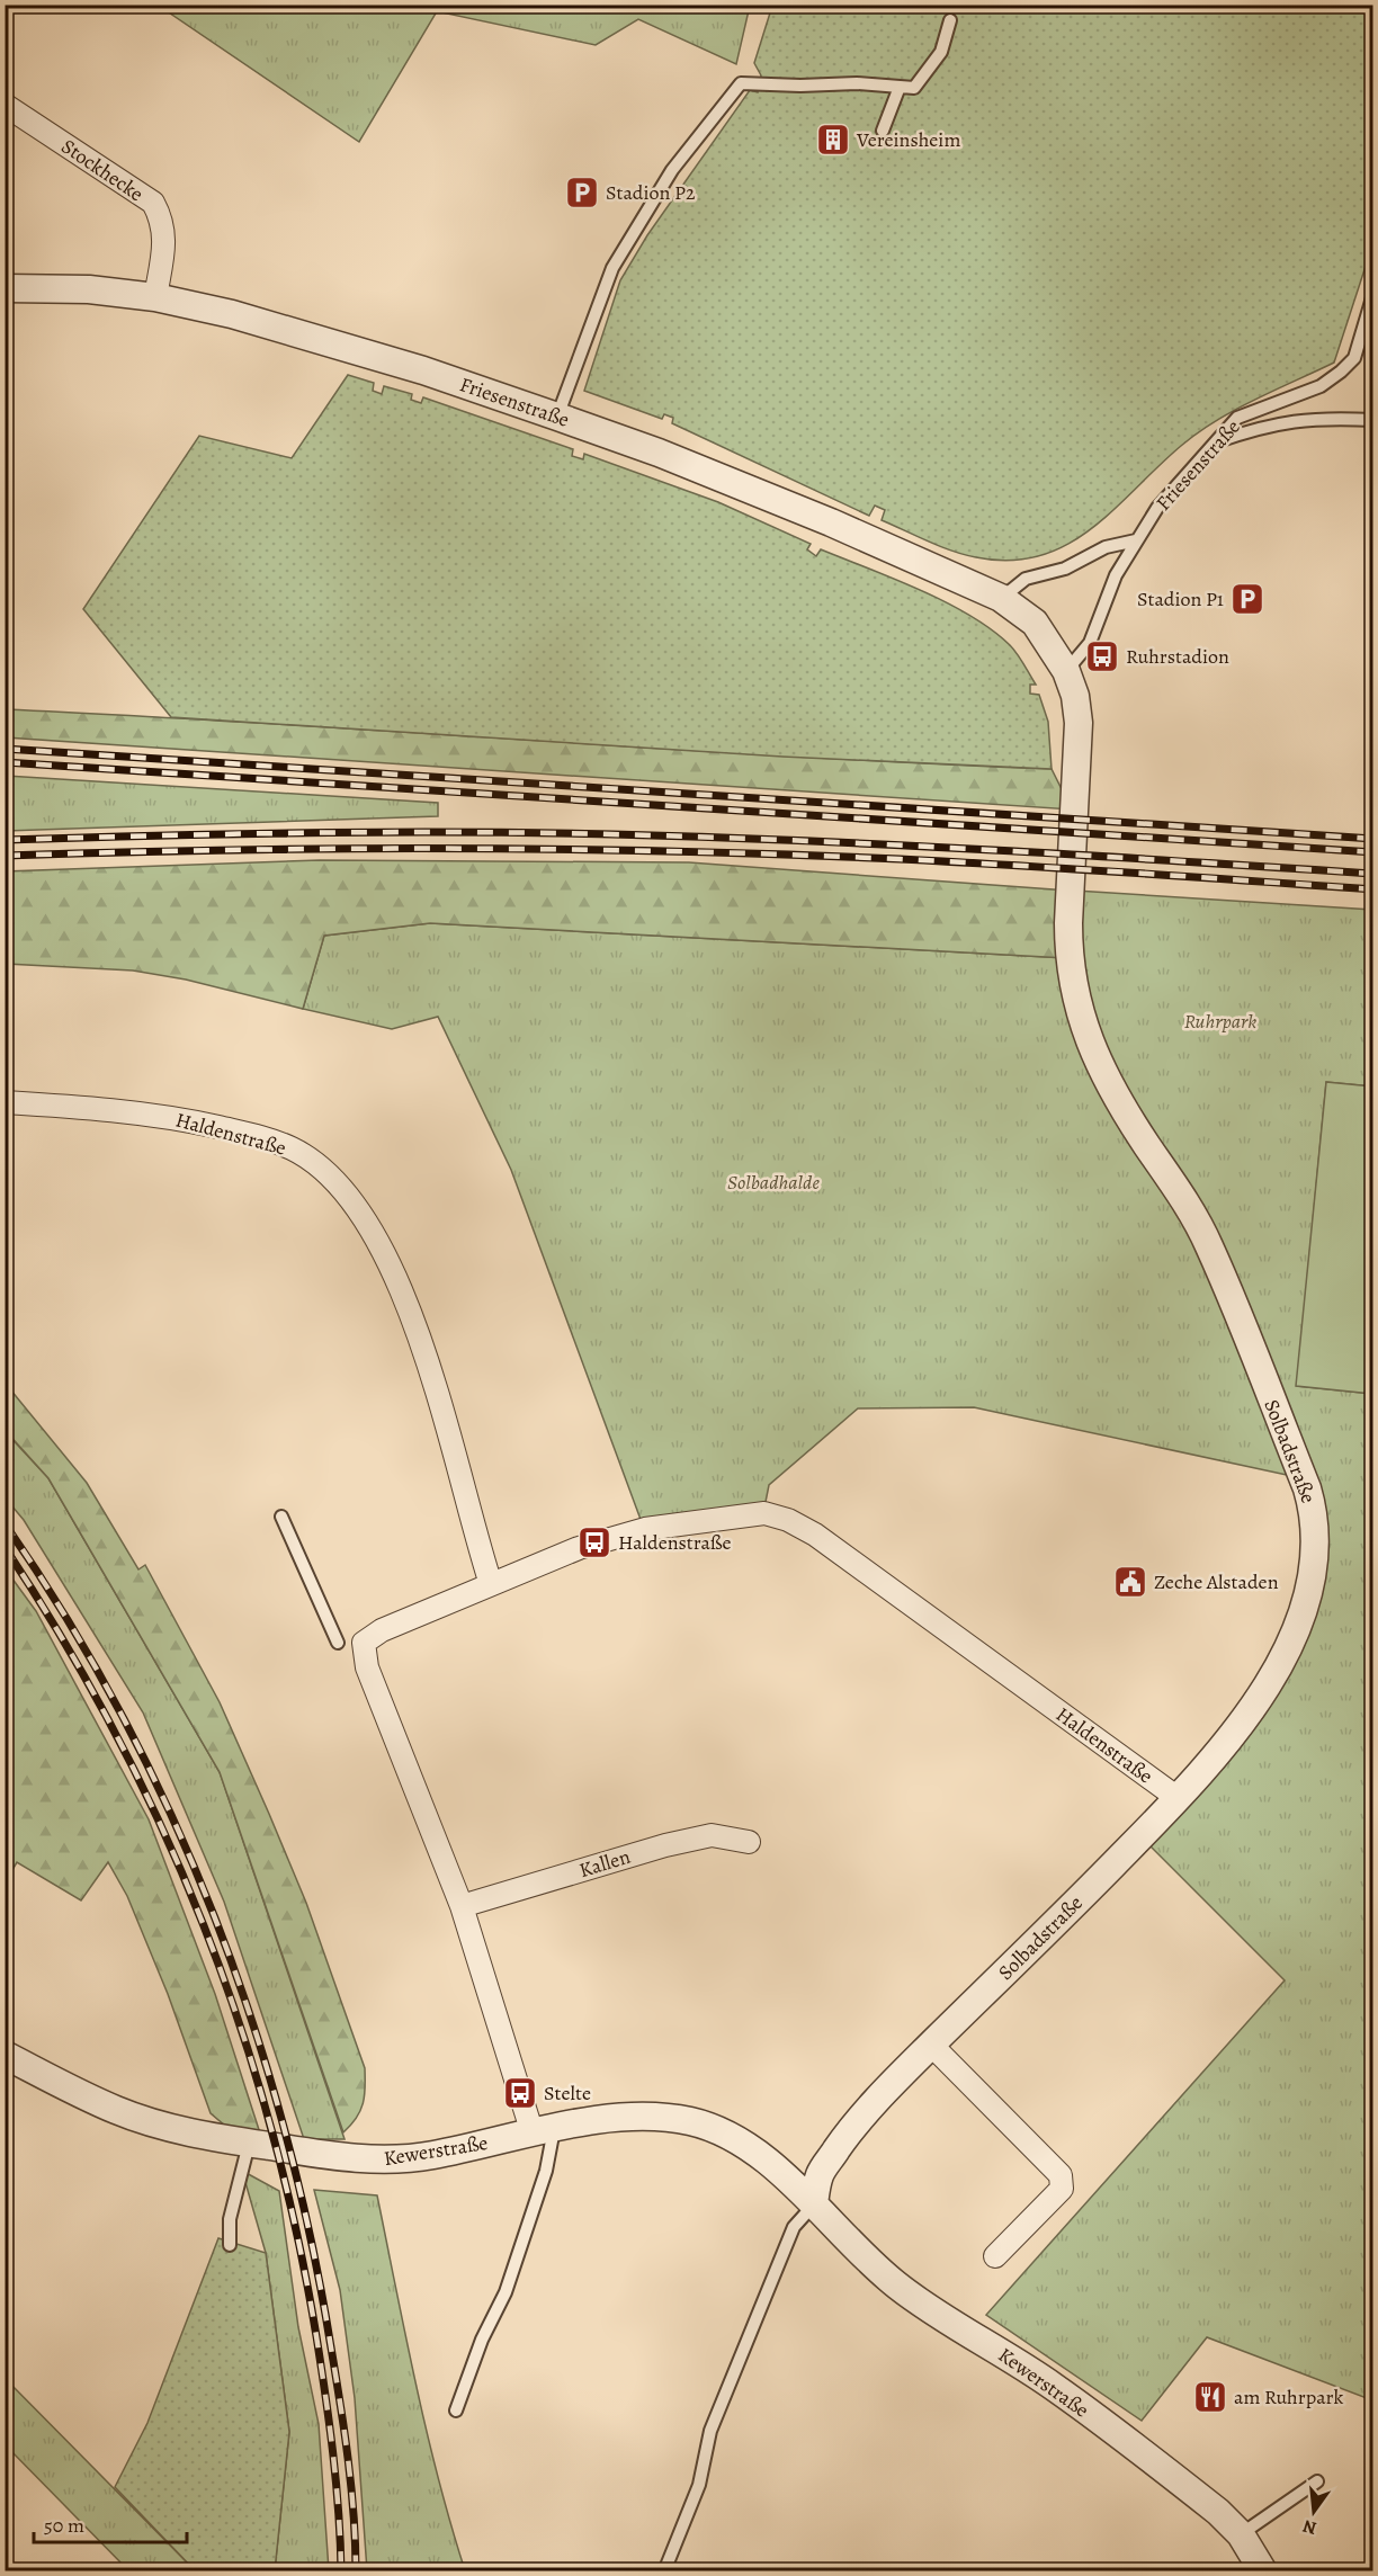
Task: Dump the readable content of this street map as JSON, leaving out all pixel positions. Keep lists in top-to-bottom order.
{
  "streets": {
    "street": [
      "Stockhecke",
      "Friesenstraße",
      "Haldenstraße",
      "Solbadstraße",
      "Kallen",
      "Kewerstraße"
    ]
  },
  "crossings": [
    ["Stockhecke", "Friesenstraße"],
    ["Friesenstraße", "Solbadstraße"],
    ["Haldenstraße", "Solbadstraße"],
    ["Haldenstraße", "Kallen"],
    ["Solbadstraße", "Kewerstraße"]
  ],
  "parks": ["Ruhrpark", "Solbadhalde"],
  "places": {
    "building": ["Vereinsheim"],
    "parking": ["Stadion P2", "Stadion P1"],
    "bus stop": ["Ruhrstadion", "Haldenstraße", "Stelte"],
    "public building": ["Zeche Alstaden"],
    "restaurant": ["am Ruhrpark"]
  },
  "scale_bar": "50 m",
  "north": "bottom"
}
